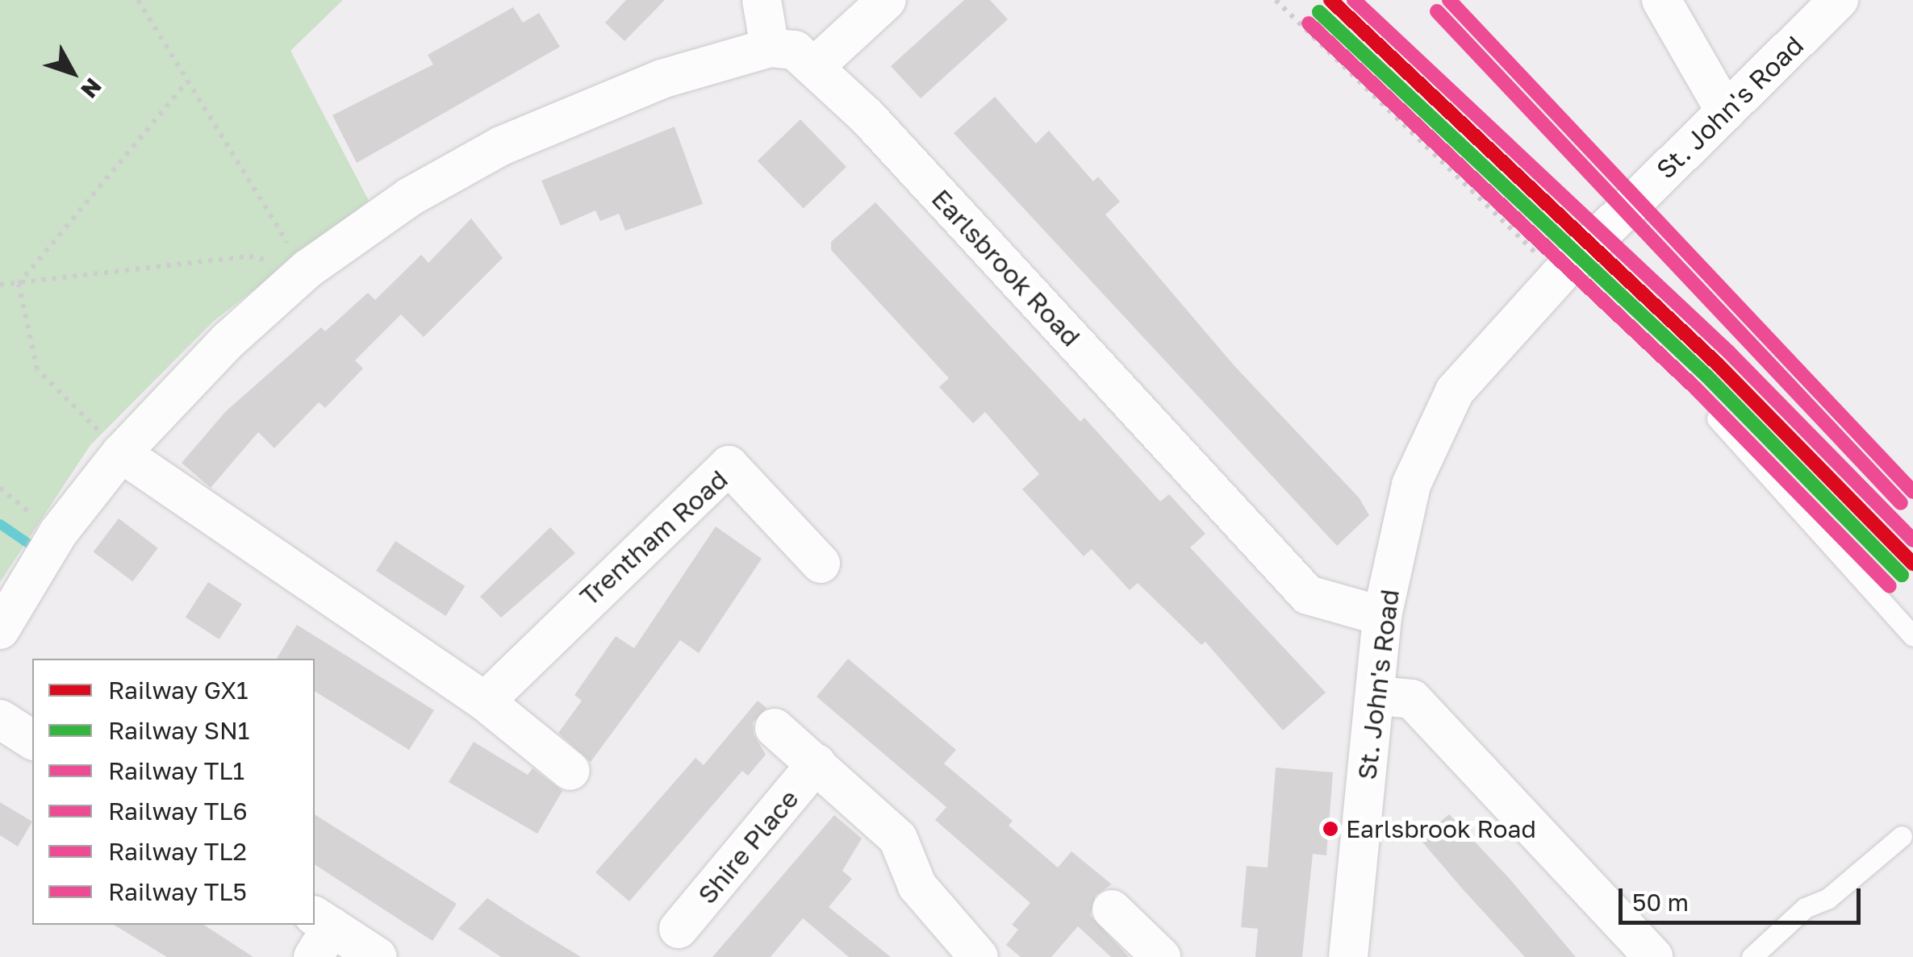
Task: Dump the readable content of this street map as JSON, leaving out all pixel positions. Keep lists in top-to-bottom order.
{
  "streets": {
    "street": [
      "St. John's Road",
      "Earlsbrook Road",
      "Trentham Road",
      "Shire Place"
    ]
  },
  "crossings": [
    ["St. John's Road", "Earlsbrook Road"]
  ],
  "places": ["Earlsbrook Road"],
  "lines": [
    "rail line GX1",
    "rail line TL1",
    "rail line TL2",
    "rail line TL5",
    "rail line SN1",
    "rail line TL6"
  ],
  "legend": [
    "Railway GX1",
    "Railway SN1",
    "Railway TL1",
    "Railway TL6",
    "Railway TL2",
    "Railway TL5"
  ],
  "scale_bar": "50 m",
  "north": "bottom right"
}
